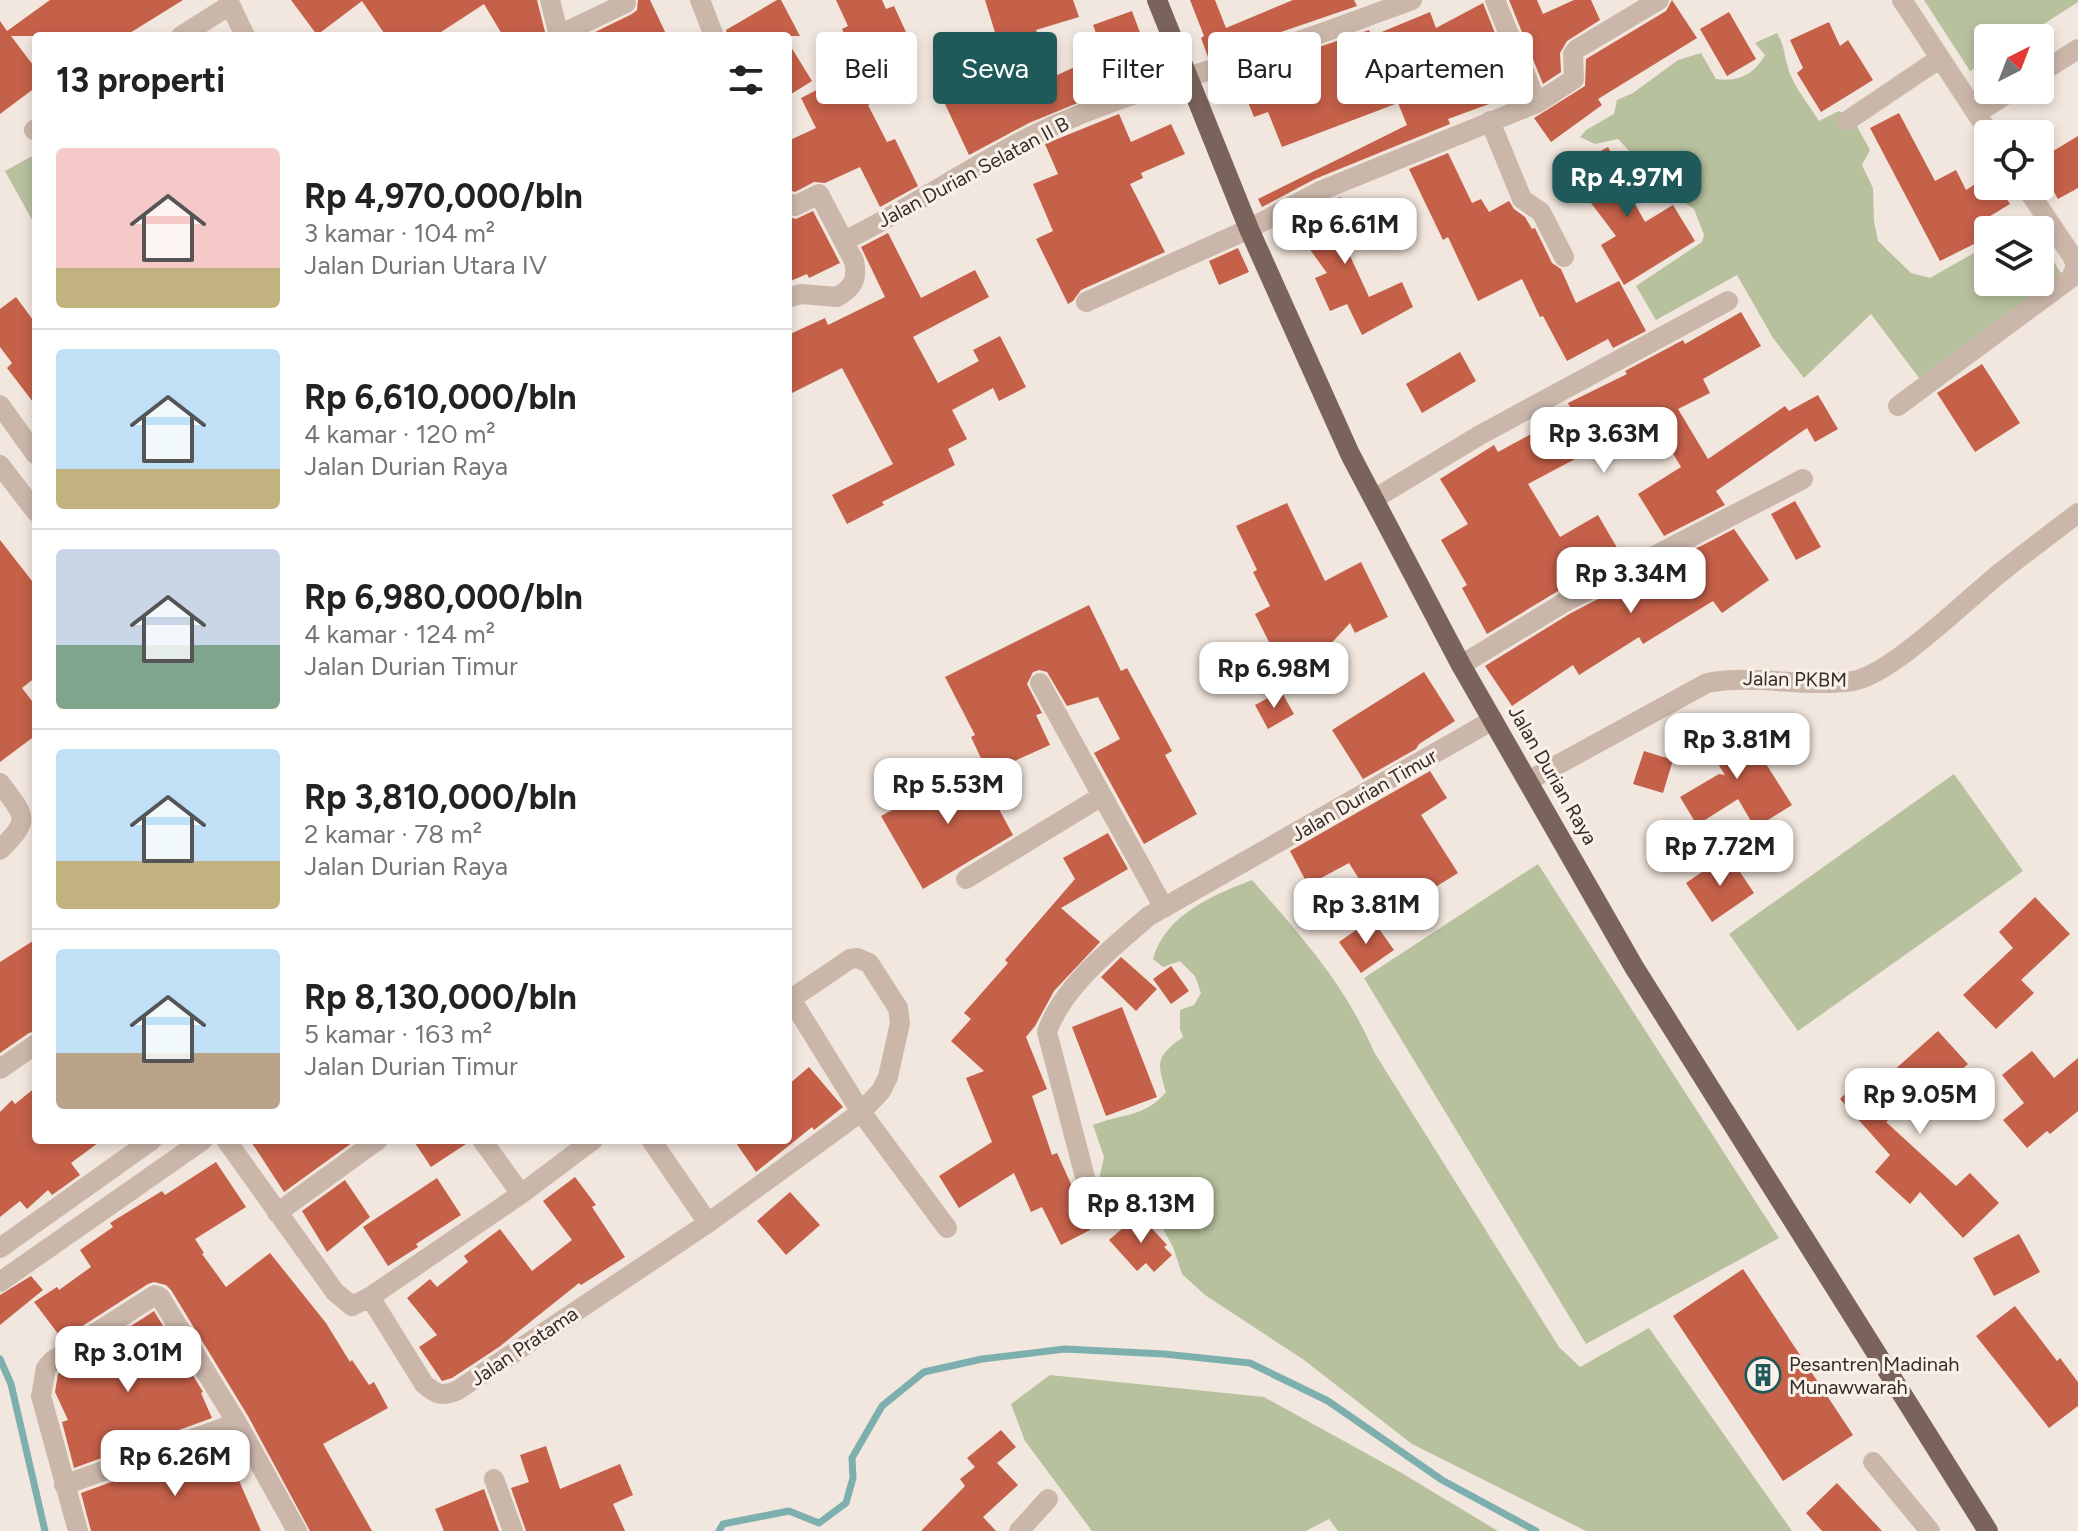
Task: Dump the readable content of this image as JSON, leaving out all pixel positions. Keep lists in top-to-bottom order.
{
  "streets": {
    "main road": ["Jalan Durian Raya"],
    "street": [
      "Jalan Durian Selatan II B",
      "Jalan PKBM",
      "Jalan Durian Timur",
      "Jalan Pratama"
    ]
  },
  "crossings": [
    ["Jalan PKBM", "Jalan Durian Raya"],
    ["Jalan Durian Raya", "Jalan Durian Timur"]
  ],
  "places": {
    "building": ["Pesantren Madinah Munawwarah"]
  },
  "north": "top right",
  "page": {
    "chip": [
      "Beli",
      "Sewa",
      "Filter",
      "Baru",
      "Apartemen"
    ],
    "heading": "13 properti",
    "list": [
      {
        "name": "Rp 4,970,000/bln",
        "note": "3 kamar · 104 m² · Jalan Durian Utara IV"
      },
      {
        "name": "Rp 6,610,000/bln",
        "note": "4 kamar · 120 m² · Jalan Durian Raya"
      },
      {
        "name": "Rp 6,980,000/bln",
        "note": "4 kamar · 124 m² · Jalan Durian Timur"
      },
      {
        "name": "Rp 3,810,000/bln",
        "note": "2 kamar · 78 m² · Jalan Durian Raya"
      },
      {
        "name": "Rp 8,130,000/bln",
        "note": "5 kamar · 163 m² · Jalan Durian Timur"
      }
    ],
    "price": [
      "Rp 4.97M",
      "Rp 6.61M",
      "Rp 3.63M",
      "Rp 3.34M",
      "Rp 6.98M",
      "Rp 3.81M",
      "Rp 5.53M",
      "Rp 7.72M",
      "Rp 3.81M",
      "Rp 9.05M",
      "Rp 8.13M",
      "Rp 3.01M",
      "Rp 6.26M"
    ]
  }
}
